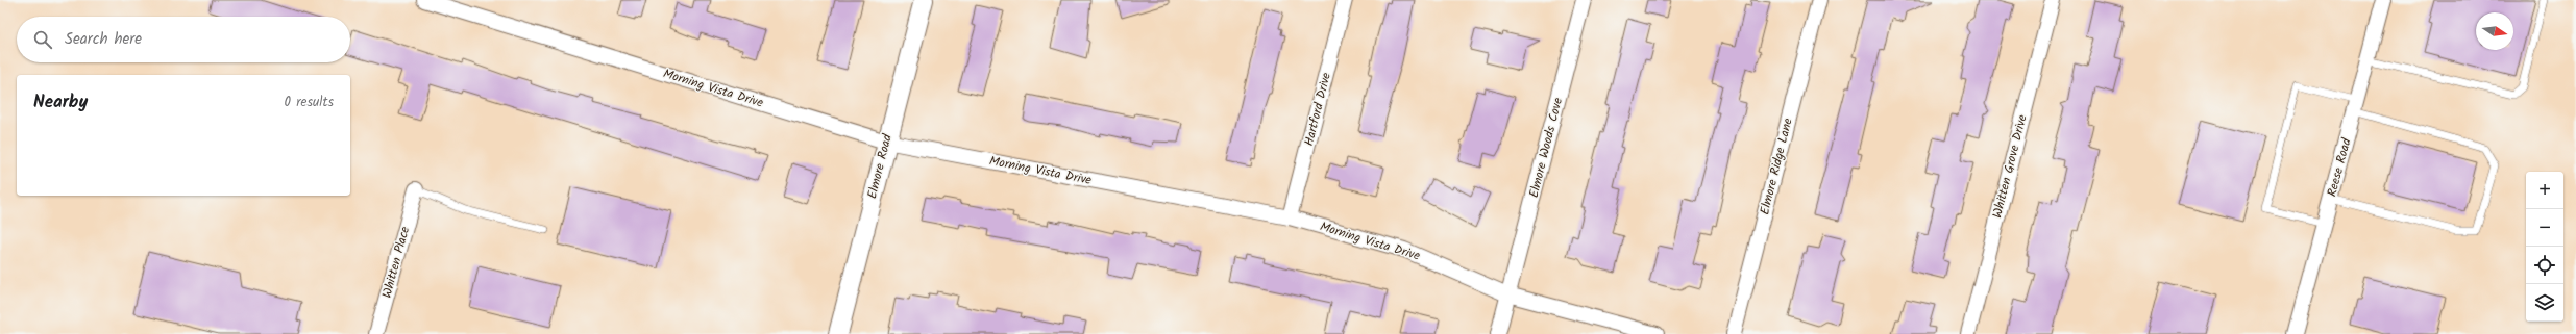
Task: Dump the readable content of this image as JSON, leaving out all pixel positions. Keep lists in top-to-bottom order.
{
  "streets": {
    "street": [
      "Morning Vista Drive",
      "Hartford Drive",
      "Elmore Woods Cove",
      "Elmore Road",
      "Elmore Ridge Lane",
      "Whitten Grove Drive",
      "Reese Road",
      "Whitten Place"
    ]
  },
  "crossings": [
    ["Morning Vista Drive", "Hartford Drive"],
    ["Morning Vista Drive", "Elmore Woods Cove"],
    ["Morning Vista Drive", "Elmore Road"]
  ],
  "north": "right",
  "page": {
    "search": "Search here",
    "heading": ["Nearby", "0 results"],
    "map_buttons": ["+", "−"]
  }
}
